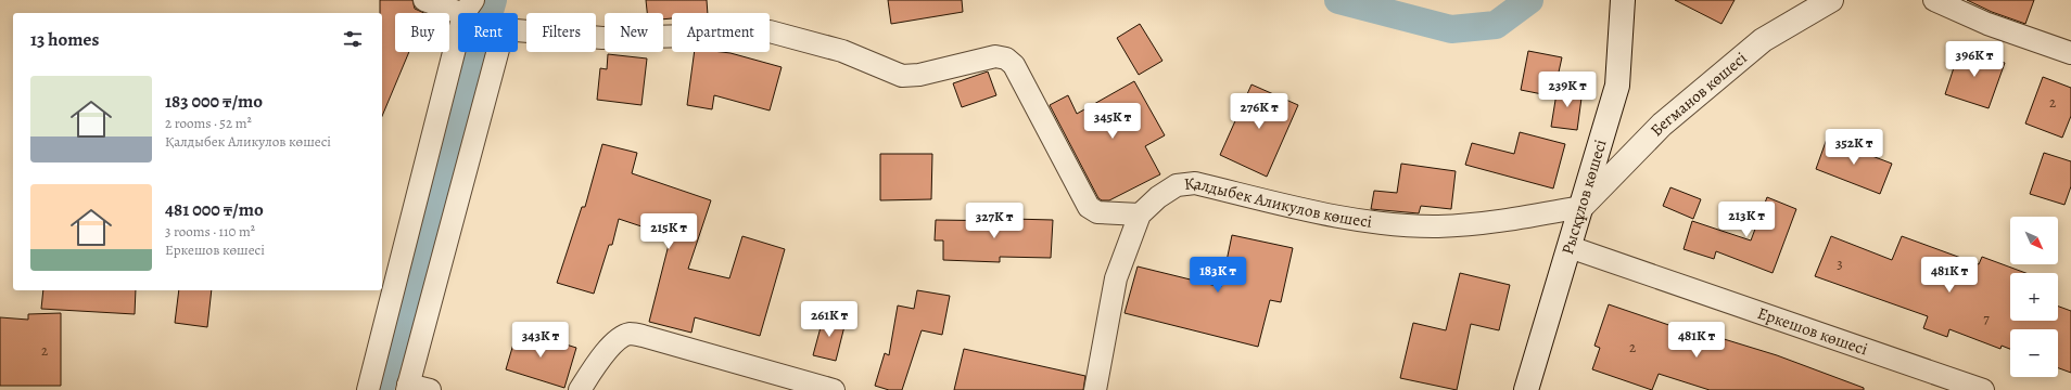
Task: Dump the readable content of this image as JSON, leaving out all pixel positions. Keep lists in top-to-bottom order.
{
  "streets": {
    "main road": ["Бегманов көшесі", "Рысқұлов көшесі"],
    "street": ["Қалдыбек Аликулов көшесі", "Еркешов көшесі"]
  },
  "crossings": [
    ["Бегманов көшесі", "Рысқұлов көшесі"],
    ["Бегманов көшесі", "Қалдыбек Аликулов көшесі"],
    ["Рысқұлов көшесі", "Қалдыбек Аликулов көшесі"],
    ["Рысқұлов көшесі", "Еркешов көшесі"]
  ],
  "house_numbers": [
    "2",
    "3",
    "7",
    "2",
    "2"
  ],
  "north": "bottom right",
  "page": {
    "chip": [
      "Buy",
      "Rent",
      "Filters",
      "New",
      "Apartment"
    ],
    "heading": "13 homes",
    "price": [
      "396K ₸",
      "239K ₸",
      "276K ₸",
      "345K ₸",
      "352K ₸",
      "213K ₸",
      "327K ₸",
      "215K ₸",
      "183K ₸",
      "481K ₸",
      "261K ₸",
      "343K ₸",
      "481K ₸"
    ],
    "list": [
      {
        "name": "183 000 ₸/mo",
        "note": "2 rooms · 52 m² · Қалдыбек Аликулов көшесі"
      },
      {
        "name": "481 000 ₸/mo",
        "note": "3 rooms · 110 m² · Еркешов көшесі"
      }
    ],
    "map_buttons": ["+", "−"]
  }
}
